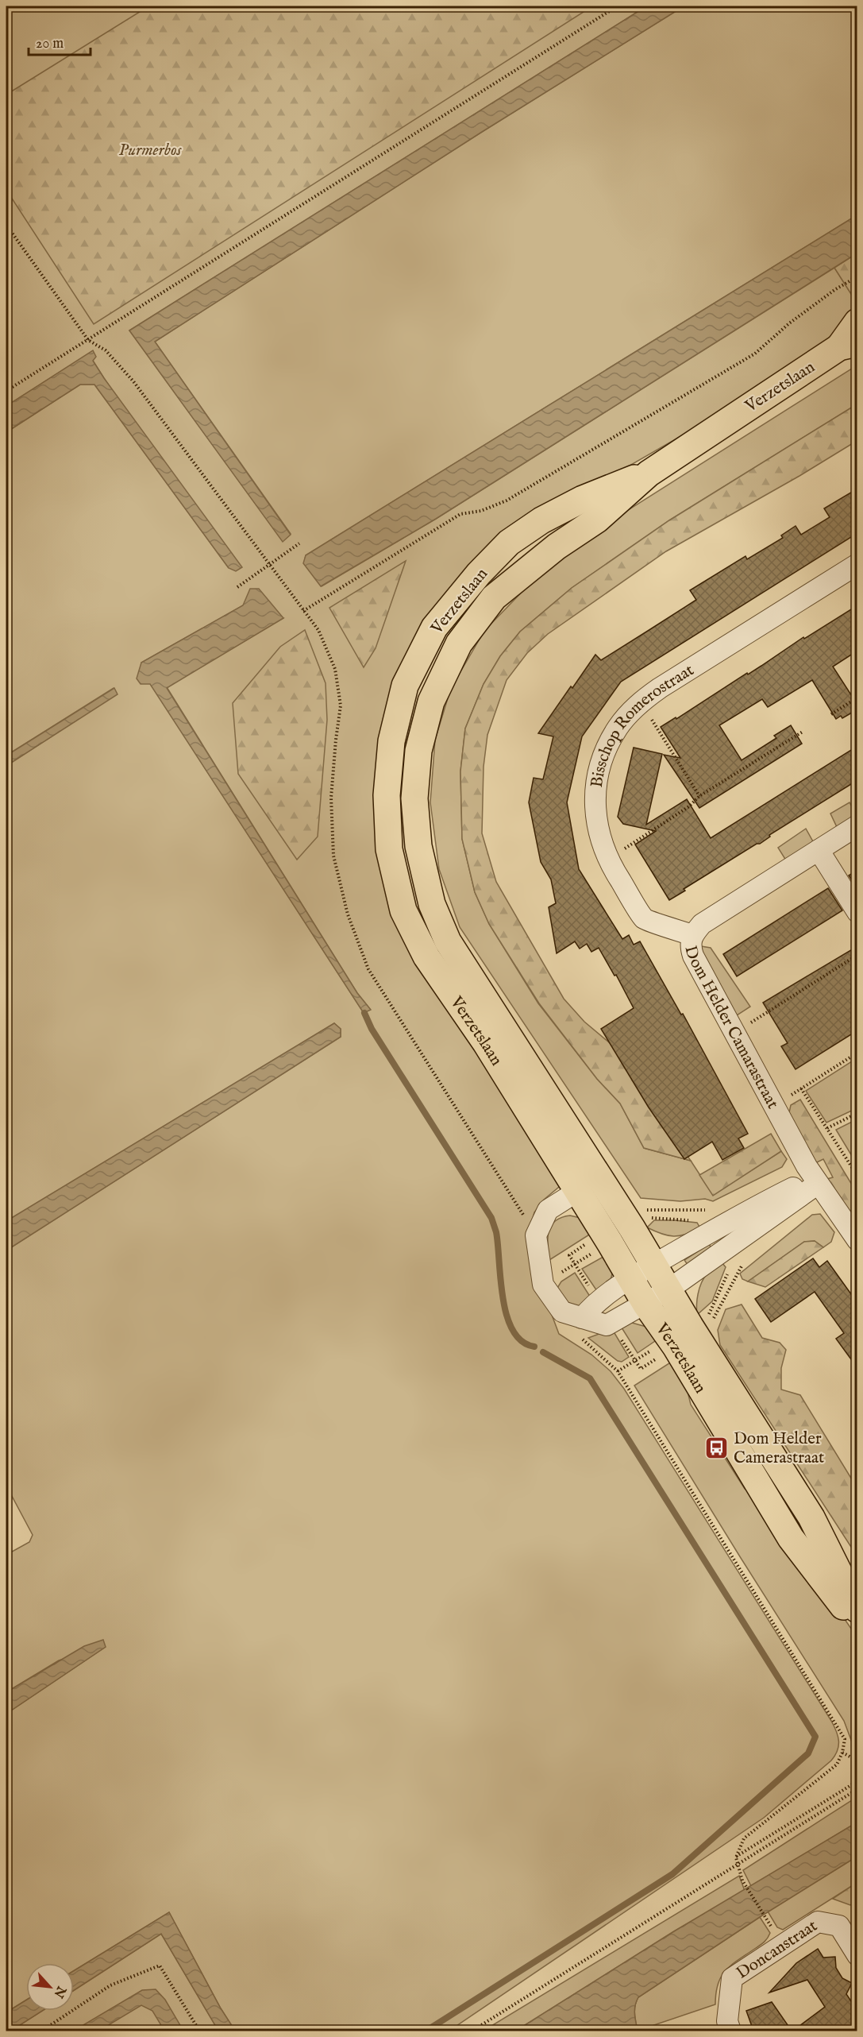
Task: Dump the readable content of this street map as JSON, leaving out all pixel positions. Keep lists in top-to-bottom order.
{
  "streets": {
    "main road": ["Verzetslaan"],
    "street": ["Bisschop Romerostraat", "Dom Helder Camarastraat", "Doncanstraat"]
  },
  "crossings": [
    ["Bisschop Romerostraat", "Dom Helder Camarastraat"]
  ],
  "parks": ["Purmerbos"],
  "places": {
    "bus stop": ["Dom Helder Camerastraat"]
  },
  "scale_bar": "20 m",
  "north": "bottom right"
}
